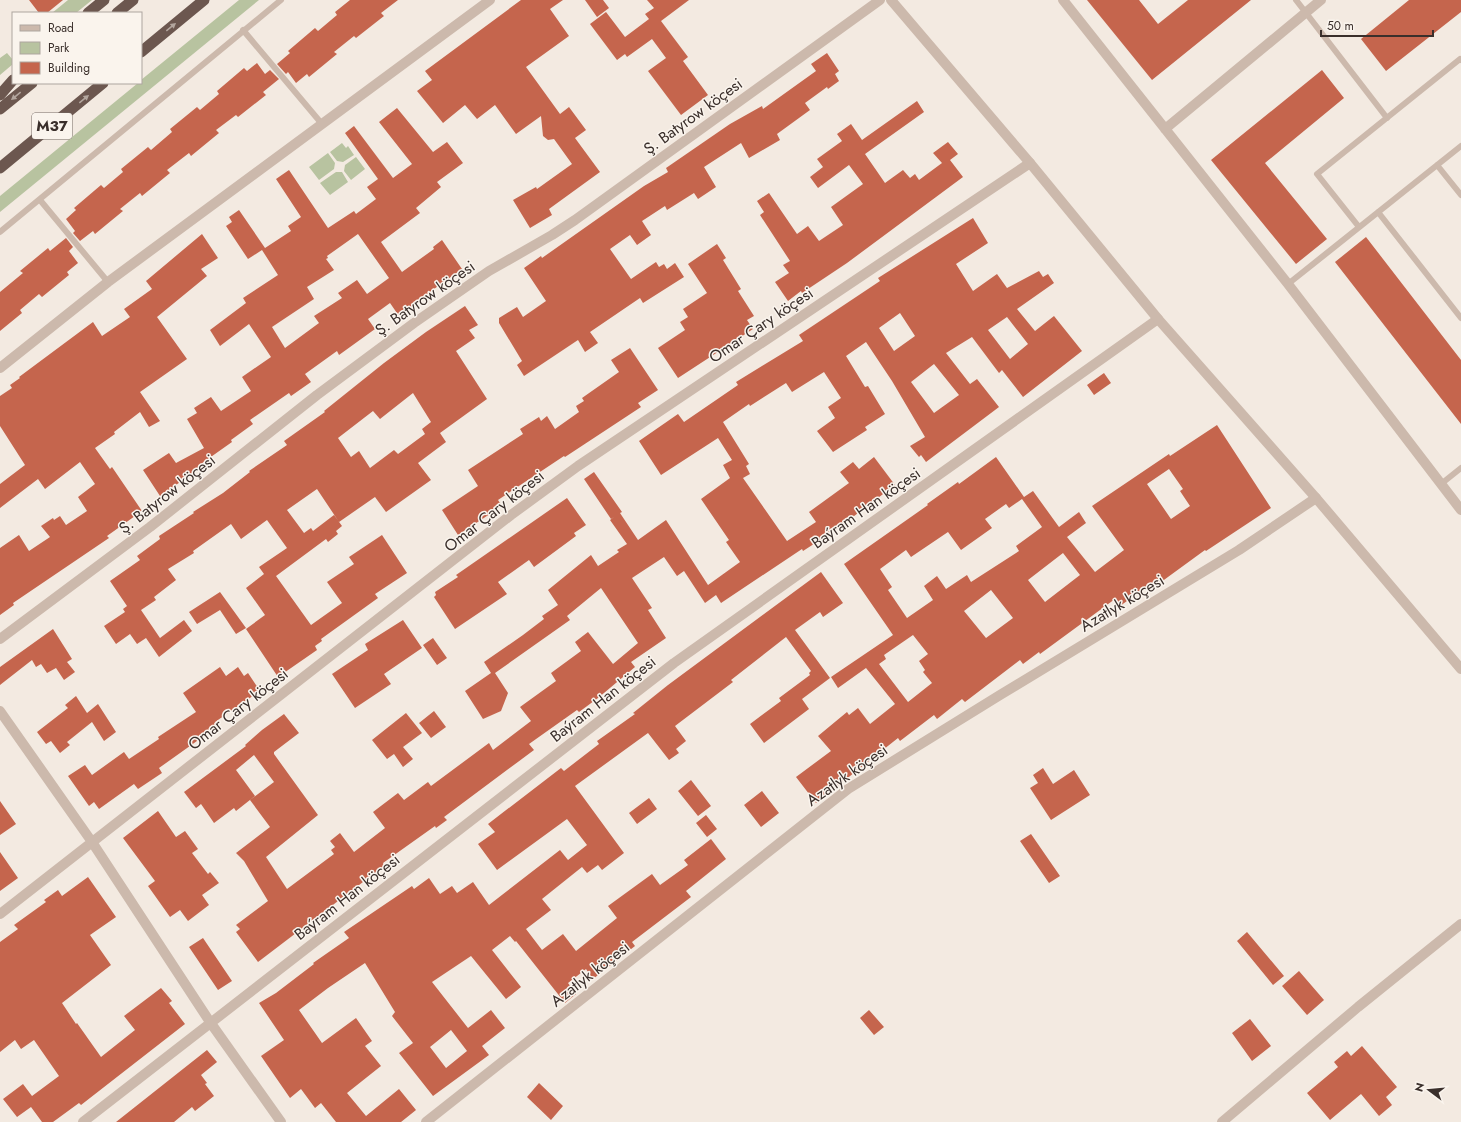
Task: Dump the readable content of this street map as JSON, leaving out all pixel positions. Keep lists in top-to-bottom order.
{
  "streets": {
    "highway": ["M37"],
    "street": [
      "Ş. Batyrow köçesi",
      "Omar Çary köçesi",
      "Baýram Han köçesi",
      "Azatlyk köçesi"
    ]
  },
  "legend": ["Road", "Park", "Building"],
  "scale_bar": "50 m",
  "north": "left"
}
